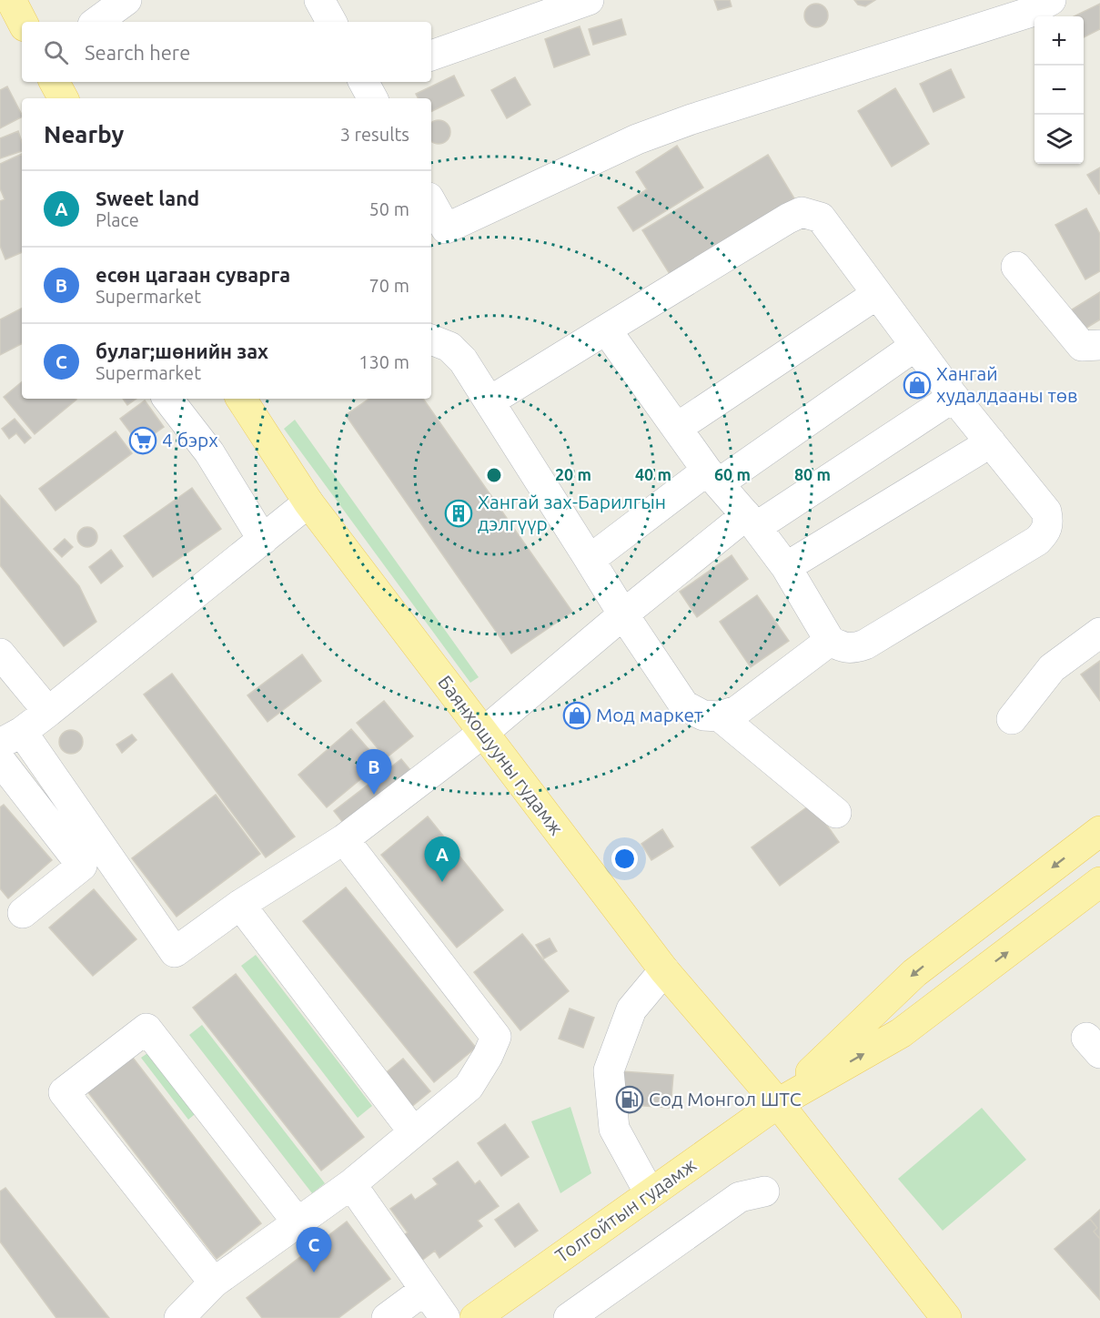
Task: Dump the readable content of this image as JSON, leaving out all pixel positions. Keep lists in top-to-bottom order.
{
  "streets": {
    "main road": ["Баянхошууны гудамж", "Толгойтын гудамж"]
  },
  "crossings": [
    ["Баянхошууны гудамж", "Толгойтын гудамж"]
  ],
  "places": {
    "shop": ["Хангай худалдааны төв", "Мод маркет"],
    "supermarket": ["4 бэрх"],
    "building": ["Хангай зах-Барилгын дэлгүүр"],
    "fuel station": ["Сод Монгол ШТС"]
  },
  "page": {
    "map_buttons": ["+", "−"],
    "search": "Search here",
    "heading": ["Nearby", "3 results"],
    "list": [
      {
        "mark": "A",
        "name": "Sweet land",
        "note": "Place",
        "value": "50 m"
      },
      {
        "mark": "B",
        "name": "есөн цагаан суварга",
        "note": "Supermarket",
        "value": "70 m"
      },
      {
        "mark": "C",
        "name": "булаг;шөнийн зах",
        "note": "Supermarket",
        "value": "130 m"
      }
    ],
    "pins": ["B", "A", "C"]
  },
  "rings": [
    "20 m",
    "40 m",
    "60 m",
    "80 m"
  ]
}
